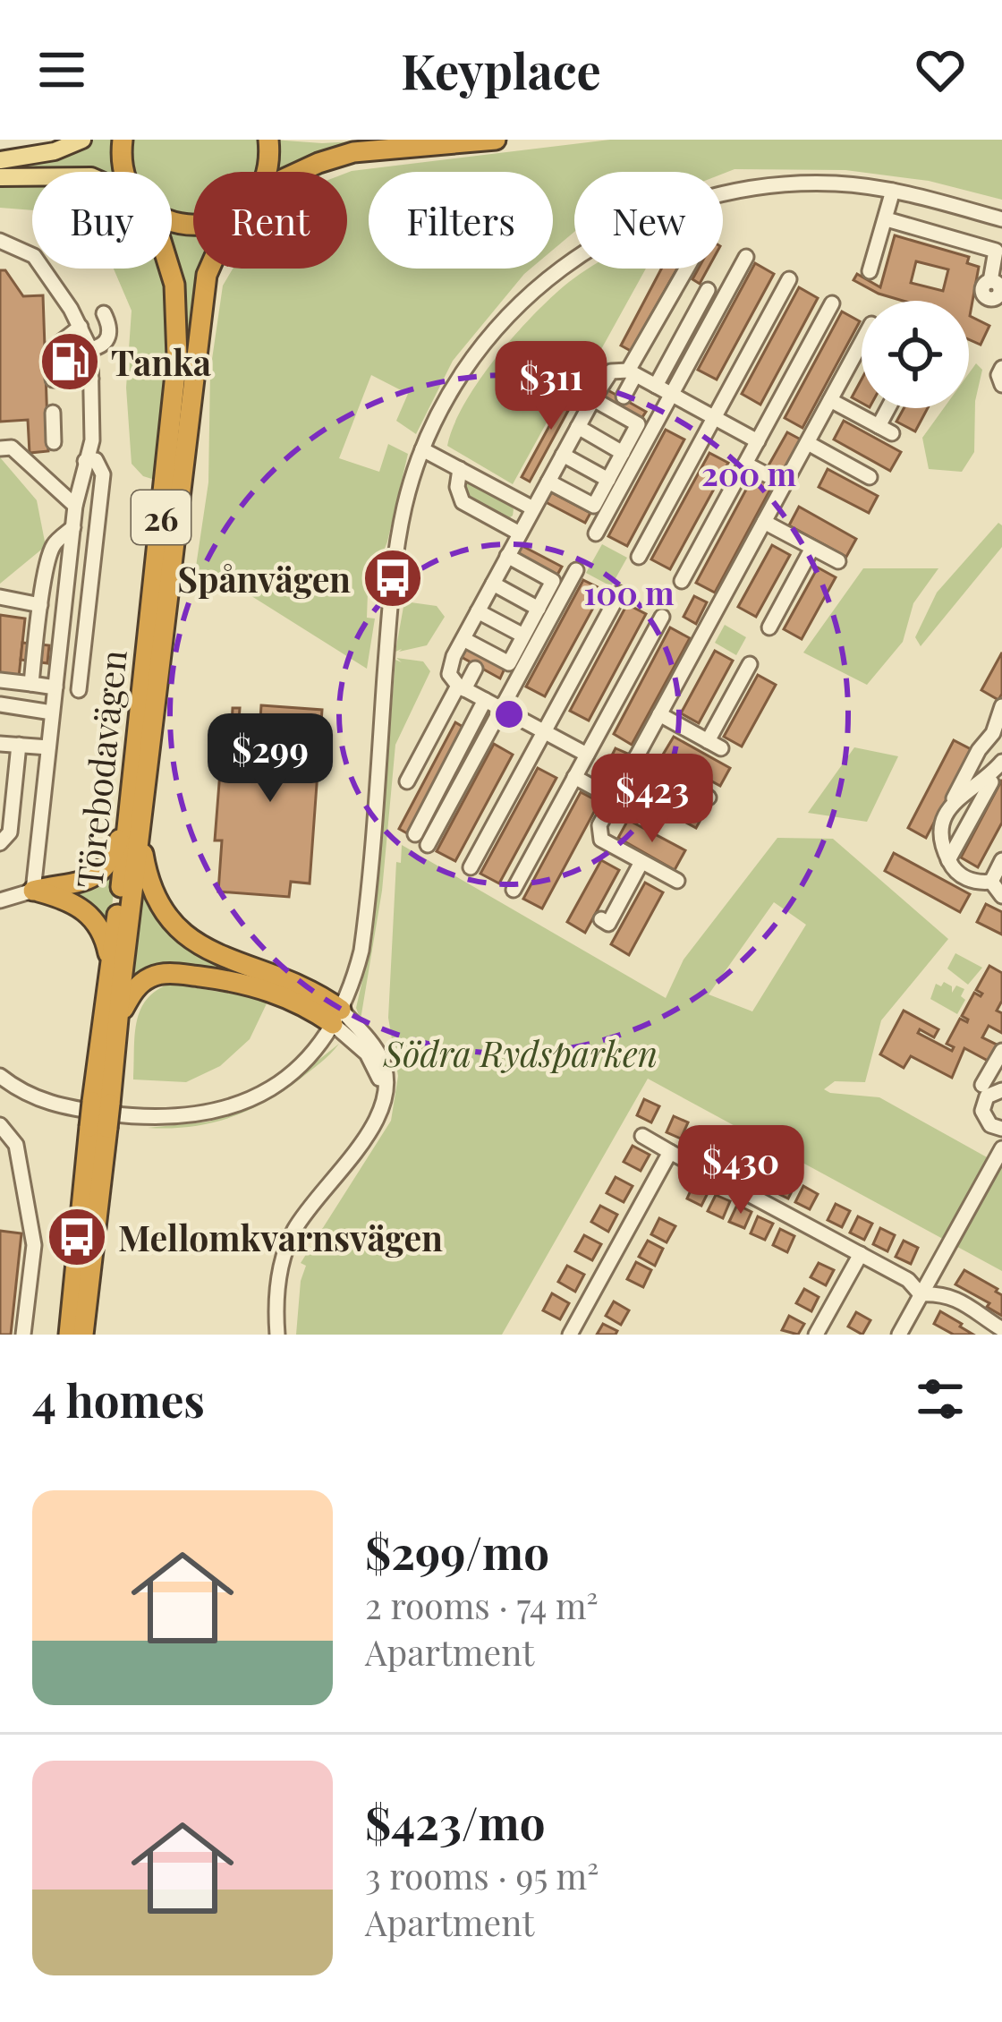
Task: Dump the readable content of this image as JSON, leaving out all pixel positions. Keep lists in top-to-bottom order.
{
  "streets": {
    "highway": ["26", "Törebodavägen"]
  },
  "parks": ["Södra Rydsparken"],
  "places": {
    "fuel station": ["Tanka"],
    "bus stop": ["Spånvägen", "Mellomkvarnsvägen"]
  },
  "page": {
    "header": "Keyplace",
    "chip": [
      "Buy",
      "Rent",
      "Filters",
      "New"
    ],
    "price": [
      "$311",
      "$299",
      "$423",
      "$430"
    ],
    "heading": "4 homes",
    "list": [
      {
        "name": "$299/mo",
        "note": "2 rooms · 74 m² · Apartment"
      },
      {
        "name": "$423/mo",
        "note": "3 rooms · 95 m² · Apartment"
      }
    ]
  },
  "rings": ["200 m", "100 m"]
}
